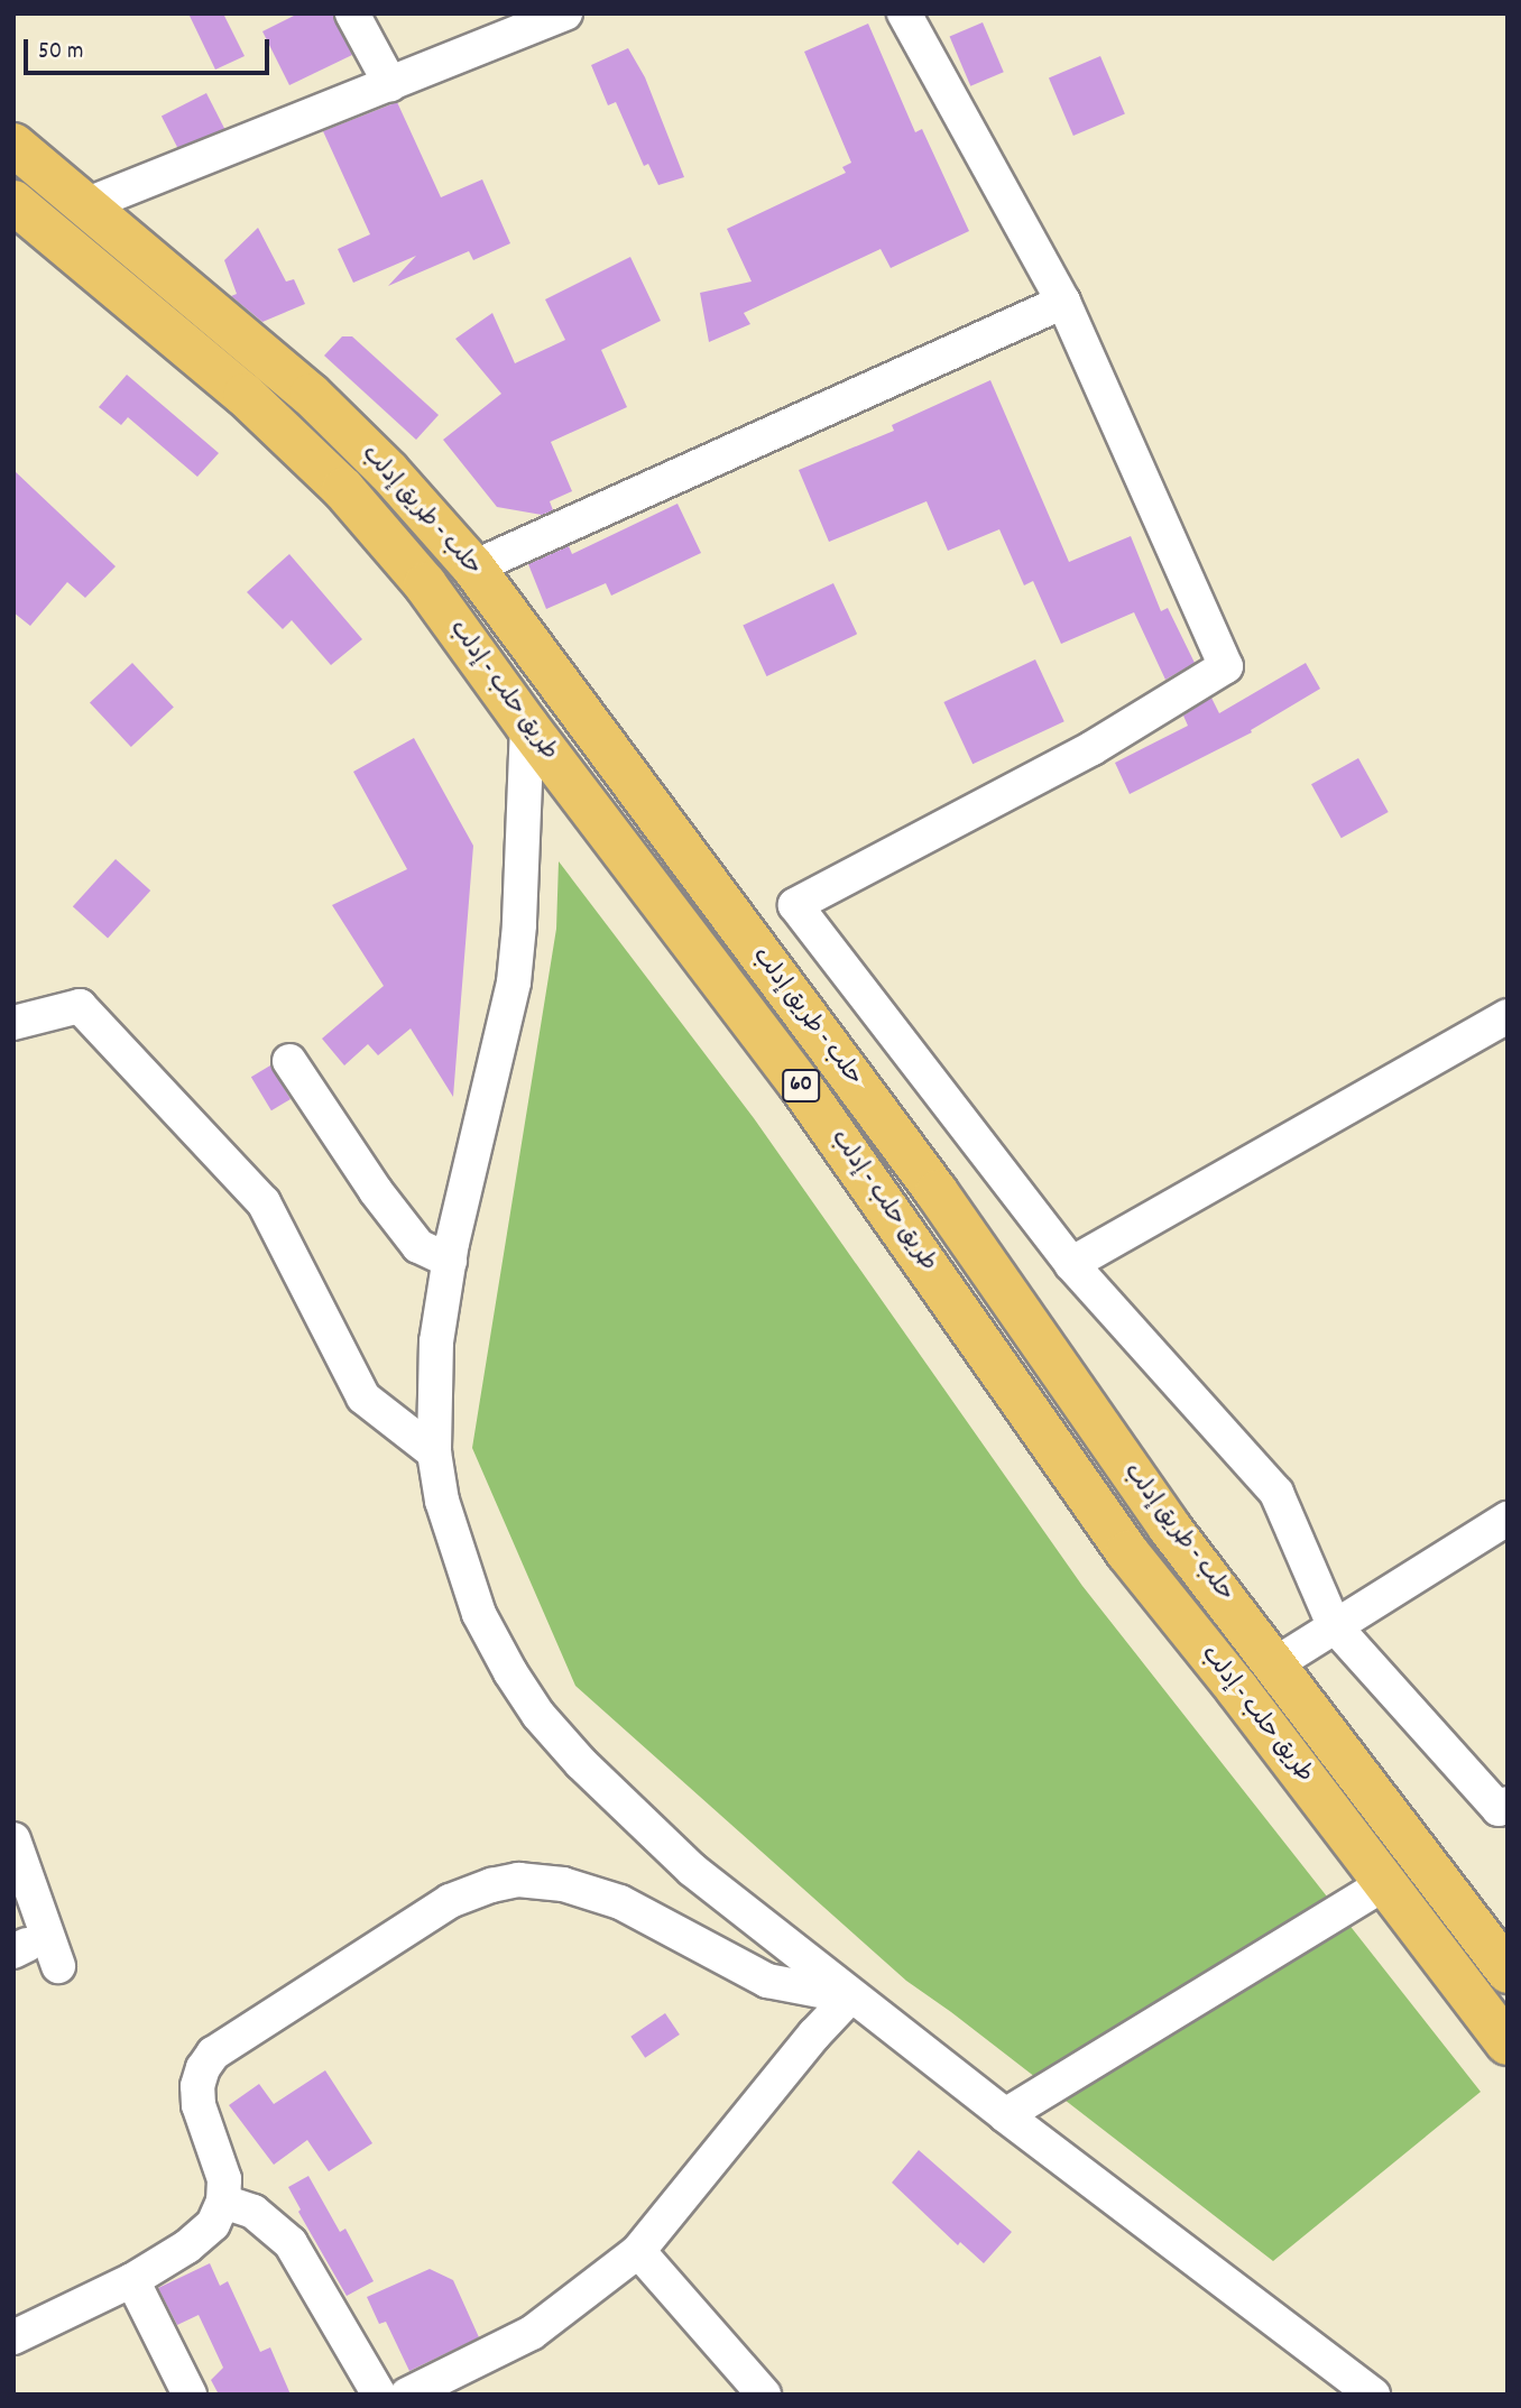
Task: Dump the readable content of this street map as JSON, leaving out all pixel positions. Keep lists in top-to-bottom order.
{
  "streets": {
    "highway": ["حلب - طريق إدلب", "طريق حلب - إدلب", "60"]
  },
  "scale_bar": "50 m"
}
